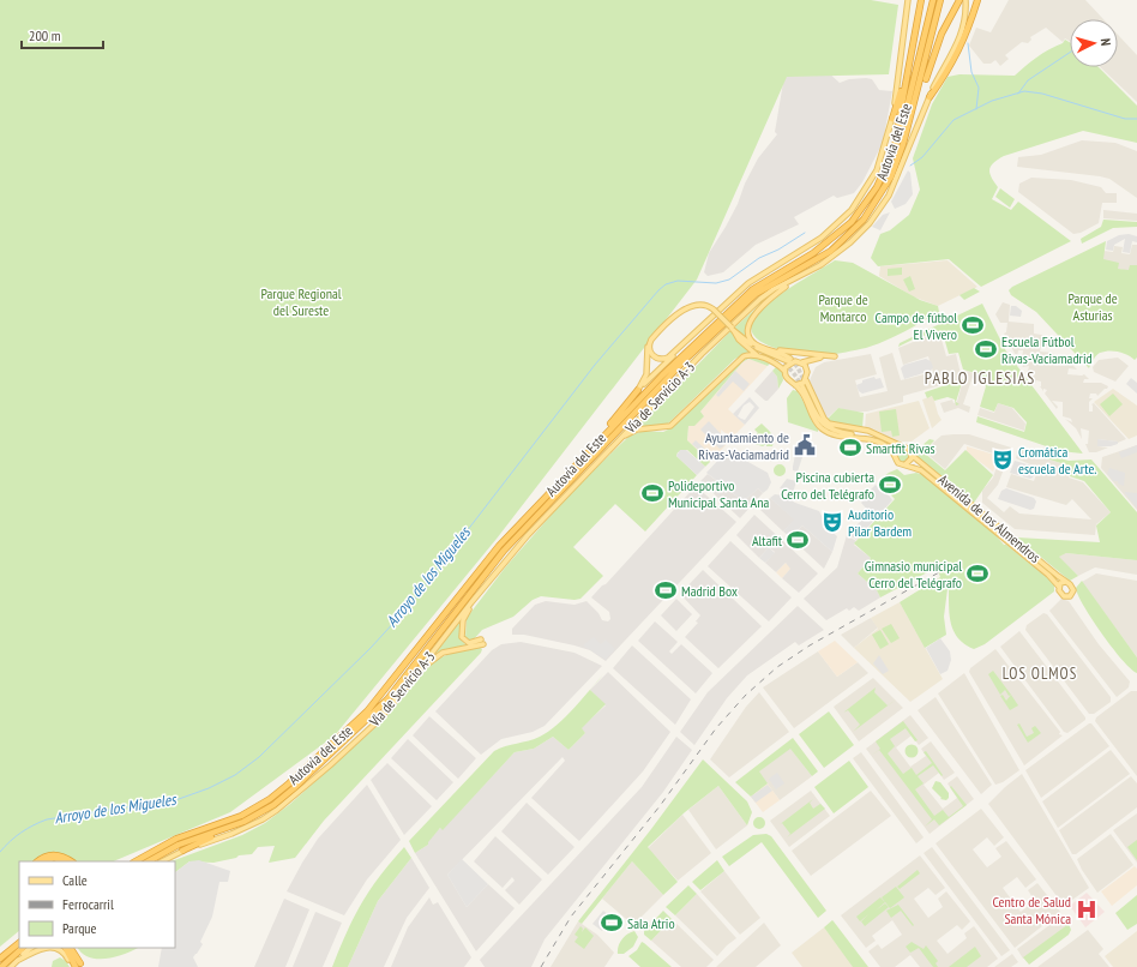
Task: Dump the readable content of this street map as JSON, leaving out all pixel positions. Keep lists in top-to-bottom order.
{
  "streets": {
    "highway": ["Autovía del Este"],
    "main road": ["Vía de Servicio A-3", "Avenida de los Almendros"]
  },
  "districts": ["PABLO IGLESIAS", "LOS OLMOS"],
  "water": ["Arroyo de los Migueles"],
  "parks": ["Parque Regional del Sureste", "Parque de Asturias", "Parque de Montarco"],
  "places": {
    "sports": [
      "Campo de fútbol El Vivero",
      "Escuela Fútbol Rivas-Vaciamadrid",
      "Smartfit Rivas",
      "Piscina cubierta Cerro del Telégrafo",
      "Polideportivo Municipal Santa Ana",
      "Altafit",
      "Gimnasio municipal Cerro del Telégrafo",
      "Madrid Box",
      "Sala Atrio"
    ],
    "public building": ["Ayuntamiento de Rivas-Vaciamadrid"],
    "theatre": ["Cromática escuela de Arte.", "Auditorio Pilar Bardem"],
    "hospital": ["Centro de Salud Santa Mónica"]
  },
  "legend": ["Calle", "Ferrocarril", "Parque"],
  "scale_bar": "200 m",
  "north": "right"
}
